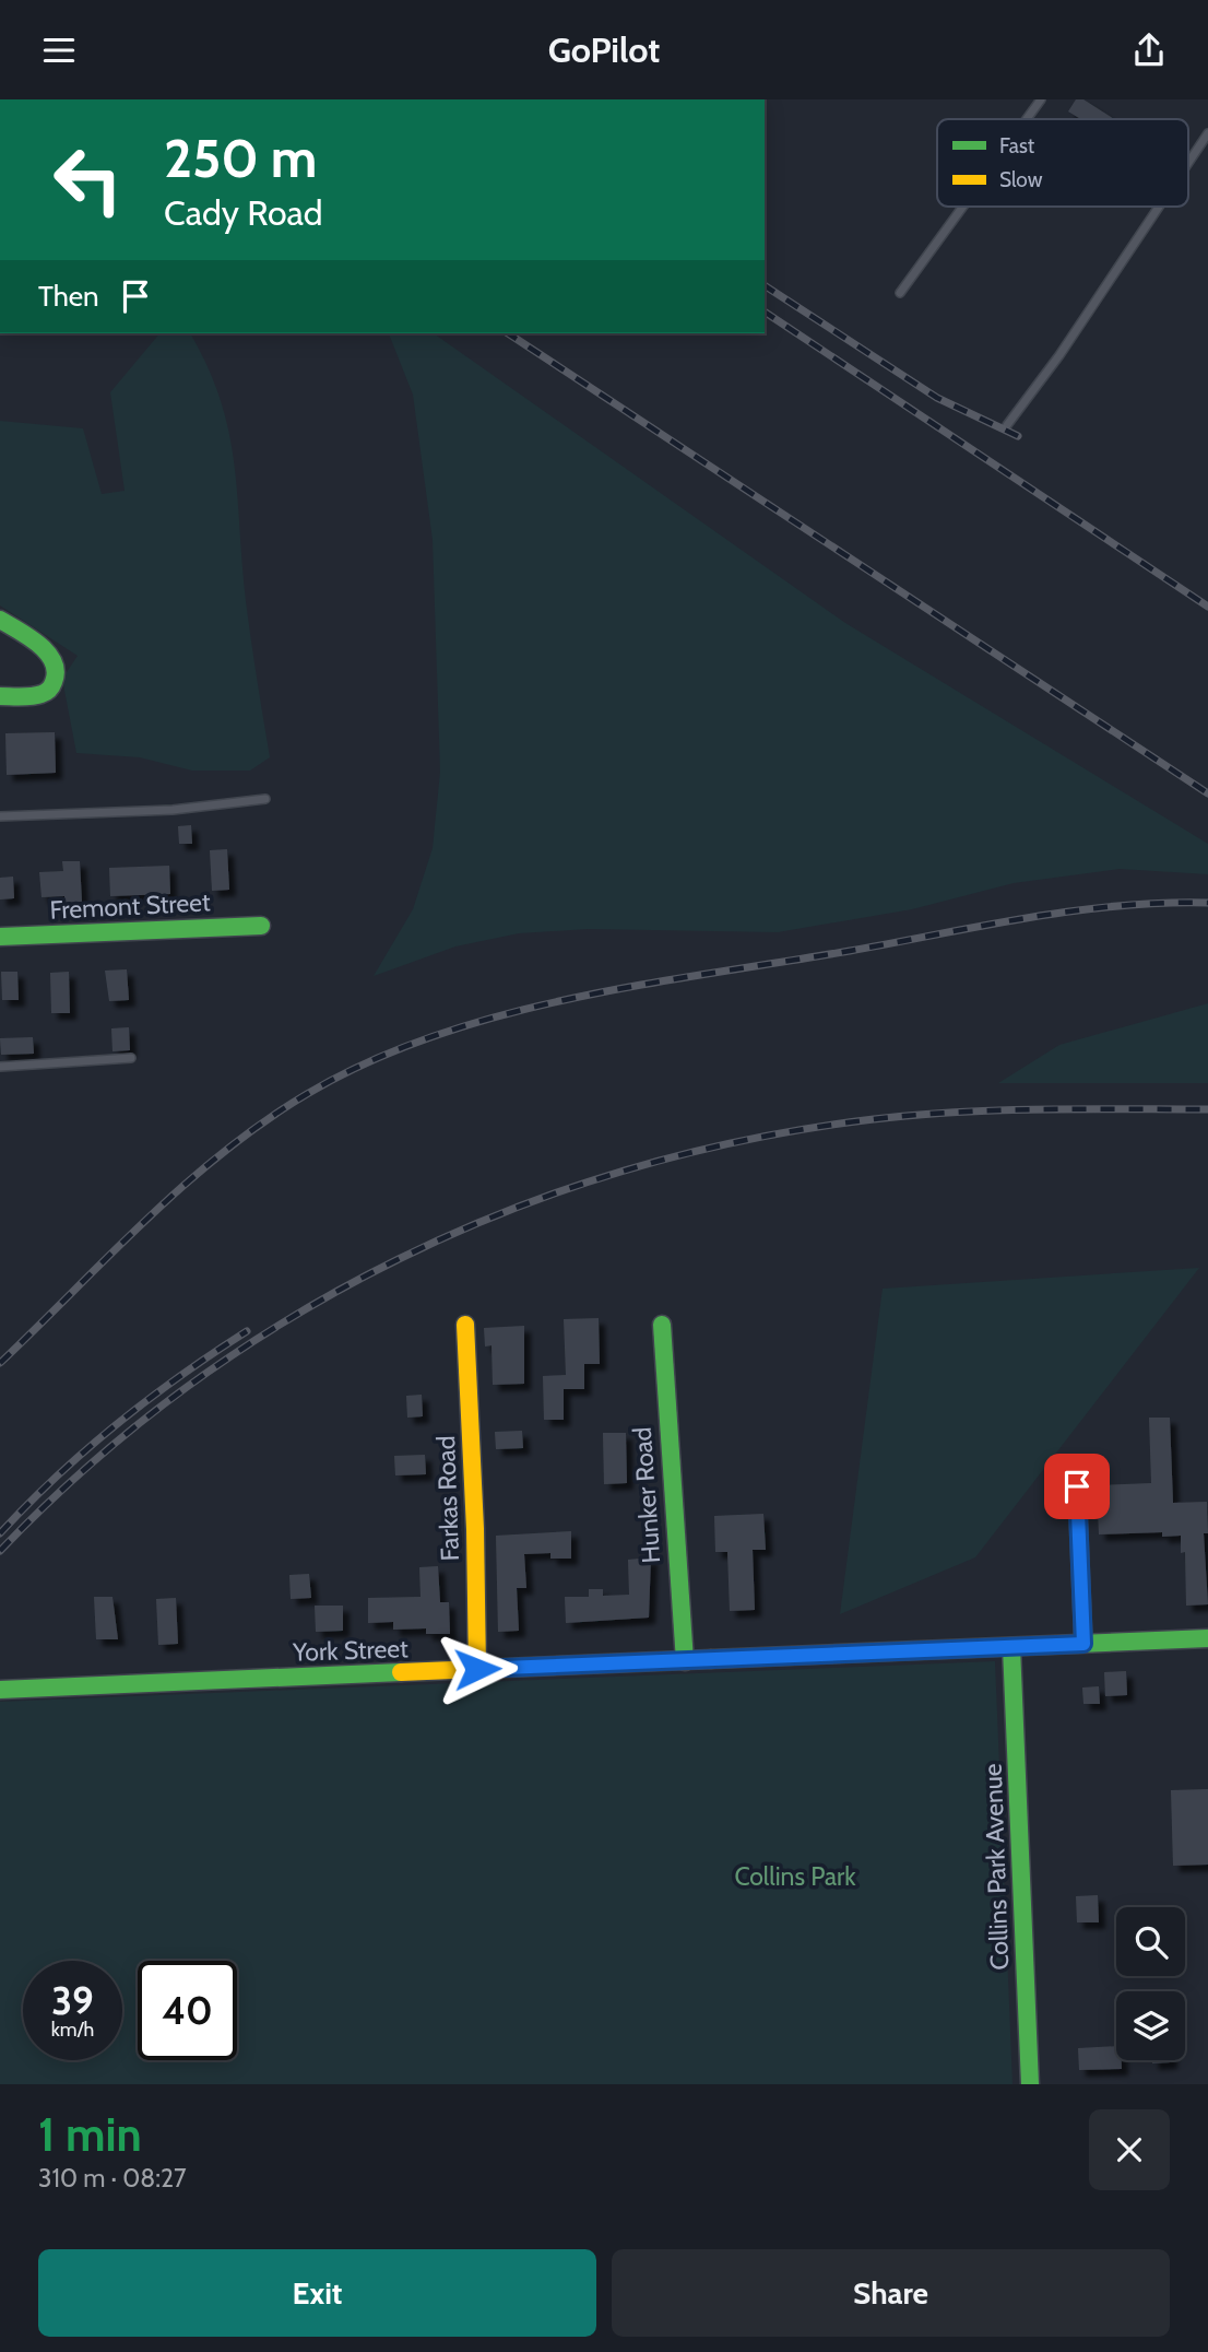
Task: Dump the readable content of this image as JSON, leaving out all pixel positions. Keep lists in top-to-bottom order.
{
  "streets": {
    "street": [
      "Fremont Street",
      "Hunker Road",
      "Farkas Road",
      "York Street",
      "Collins Park Avenue"
    ]
  },
  "crossings": [
    ["Hunker Road", "York Street"],
    ["Farkas Road", "York Street"],
    ["York Street", "Collins Park Avenue"]
  ],
  "parks": ["Collins Park"],
  "legend": ["Fast", "Slow"],
  "page": {
    "header": "GoPilot",
    "turn": ["250 m", "Cady Road"],
    "then": "Then",
    "speed": "39 km/h",
    "limit": "40",
    "heading": ["1 min", "310 m · 08:27"],
    "buttons": ["Exit", "Share"]
  }
}
